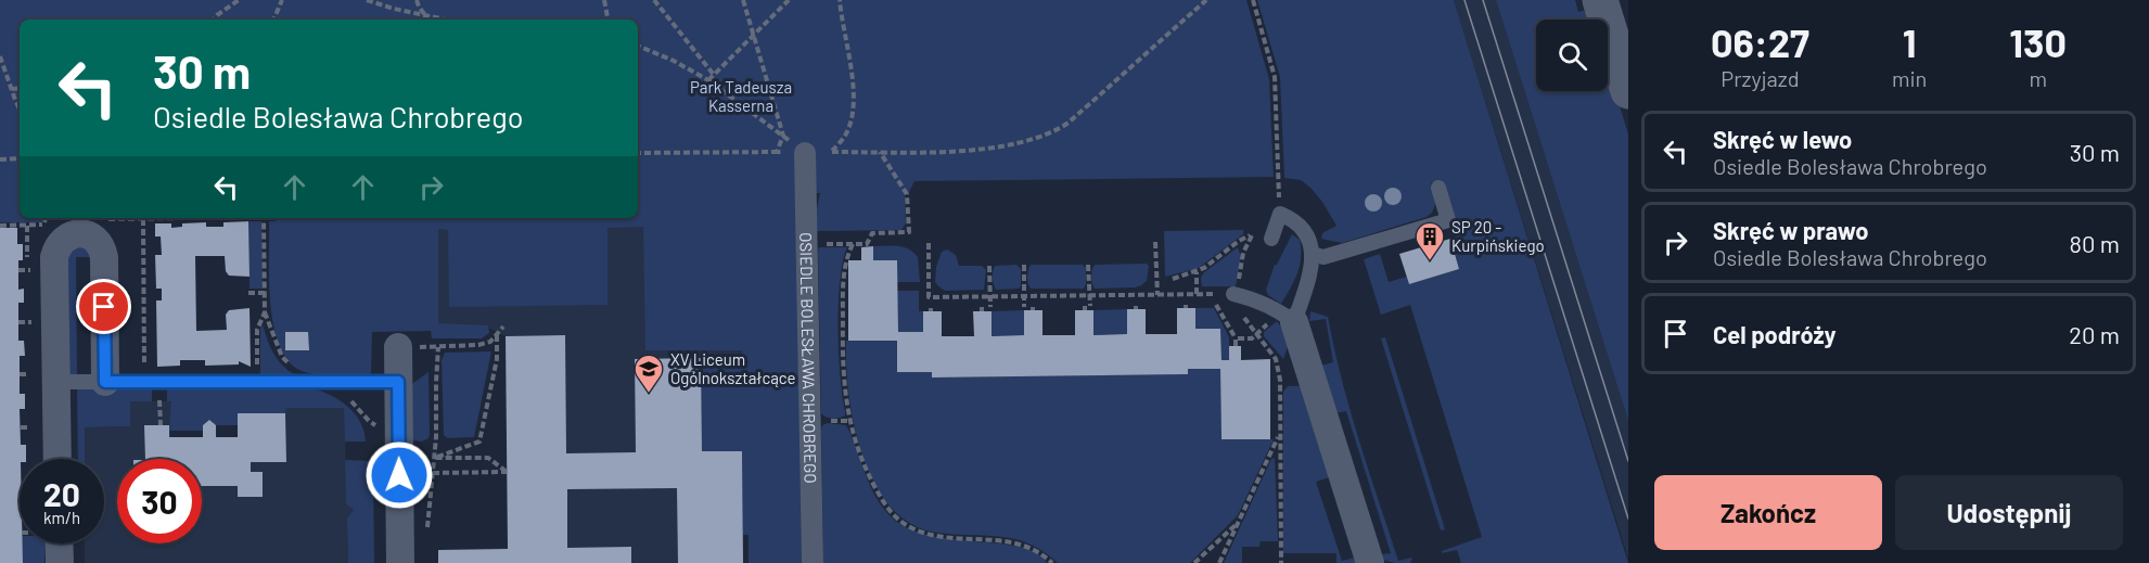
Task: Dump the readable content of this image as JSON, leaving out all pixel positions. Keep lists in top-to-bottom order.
{
  "streets": {
    "street": ["OSIEDLE BOLESŁAWA CHROBREGO"]
  },
  "parks": ["Park Tadeusza Kasserna"],
  "places": {
    "building": ["SP 20 - Kurpińskiego"],
    "school or university": ["XV Liceum Ogólnokształcące"]
  },
  "page": {
    "eta": [
      "06:27",
      "Przyjazd",
      "1",
      "min",
      "130",
      "m"
    ],
    "turn": ["30 m", "Osiedle Bolesława Chrobrego"],
    "list": [
      {
        "name": "Skręć w lewo",
        "note": "Osiedle Bolesława Chrobrego",
        "value": "30 m"
      },
      {
        "name": "Skręć w prawo",
        "note": "Osiedle Bolesława Chrobrego",
        "value": "80 m"
      },
      {
        "name": "Cel podróży",
        "value": "20 m"
      }
    ],
    "speed": "20 km/h",
    "limit": "30",
    "buttons": ["Zakończ", "Udostępnij"]
  }
}
